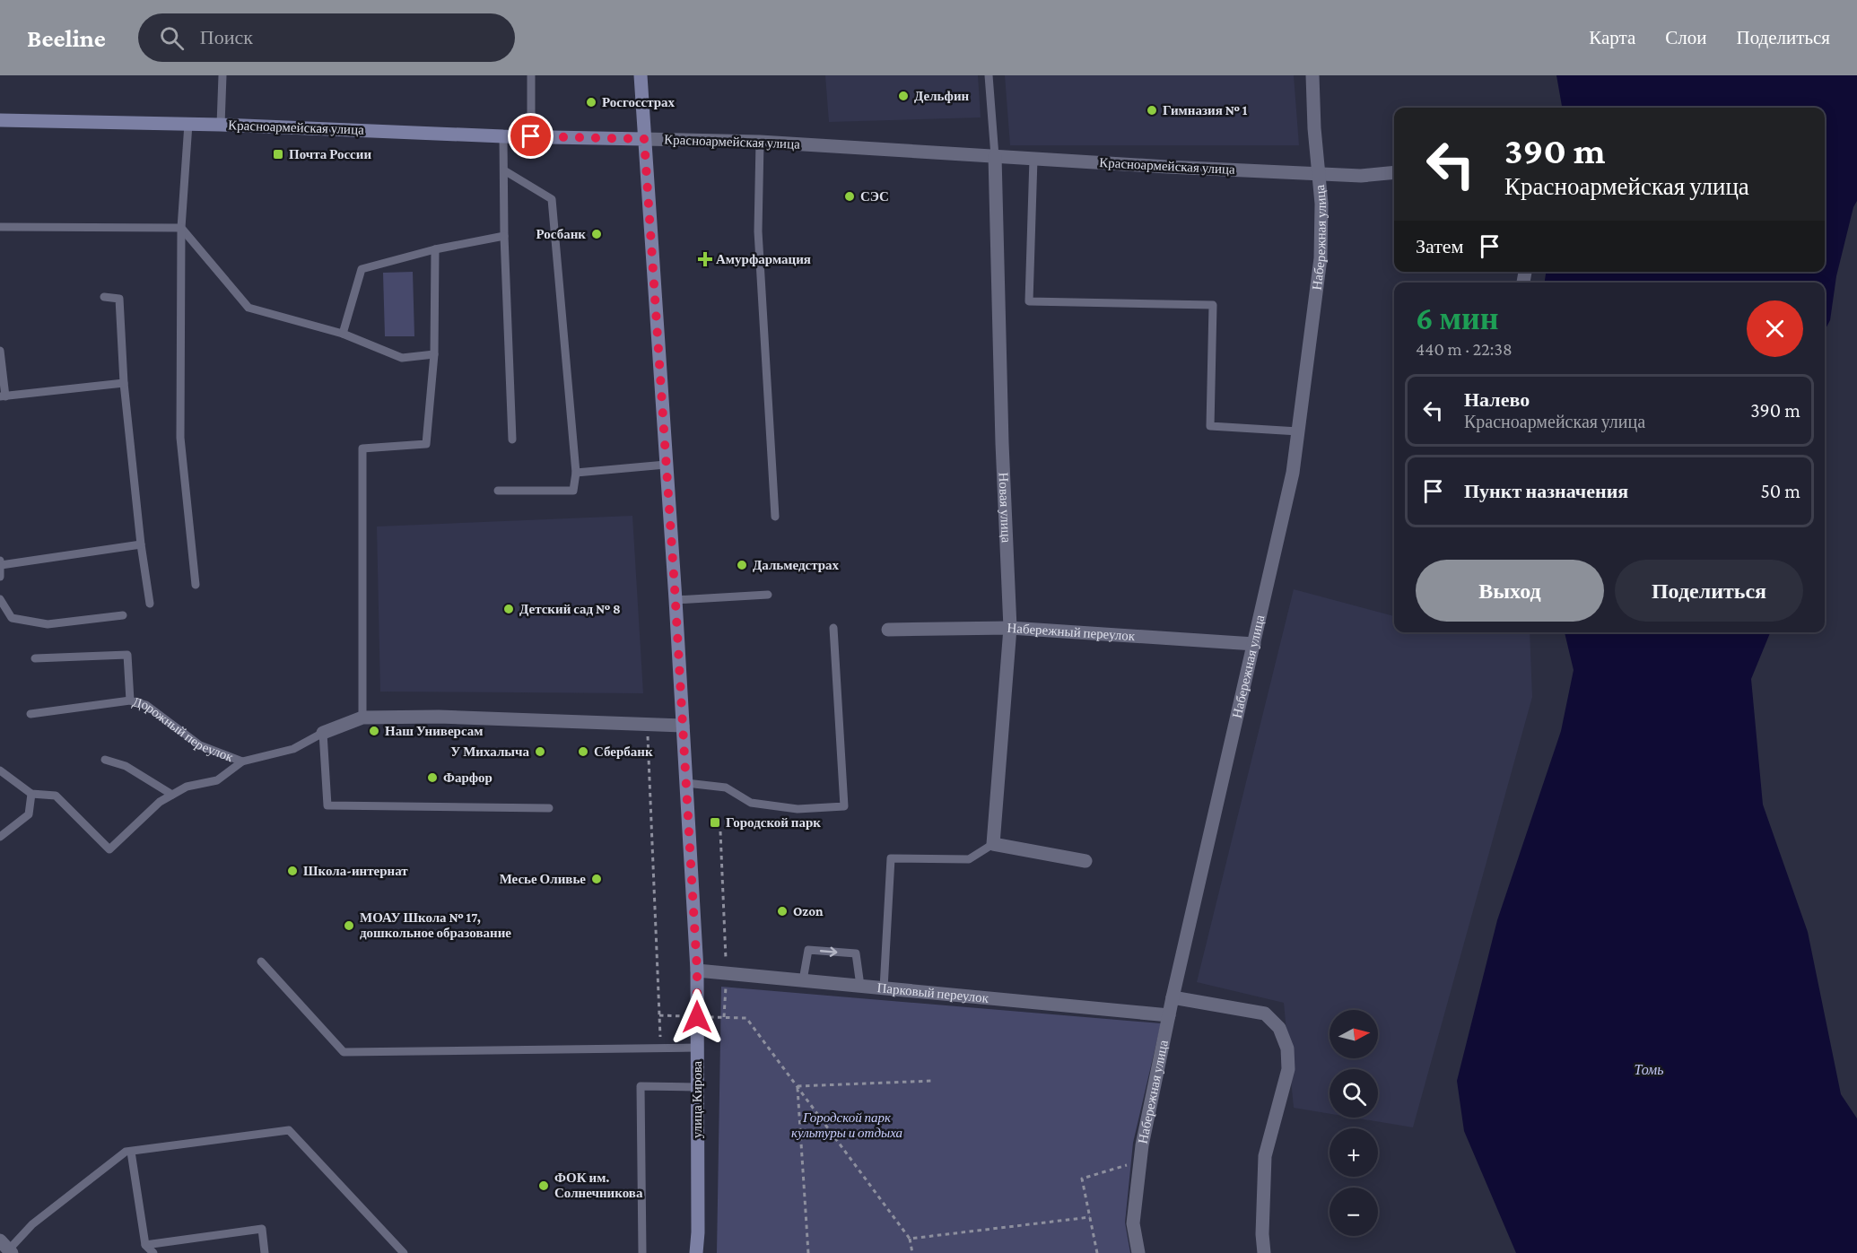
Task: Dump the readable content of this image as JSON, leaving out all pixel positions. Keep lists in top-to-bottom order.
{
  "streets": {
    "main road": ["Красноармейская улица", "улица Кирова"],
    "street": [
      "Набережная улица",
      "Новая улица",
      "Набережный переулок",
      "Дорожный переулок",
      "Парковый переулок"
    ]
  },
  "crossings": [
    ["Красноармейская улица", "Набережная улица"],
    ["Красноармейская улица", "Новая улица"],
    ["Красноармейская улица", "улица Кирова"],
    ["Набережная улица", "Набережный переулок"],
    ["Набережная улица", "Парковый переулок"],
    ["Новая улица", "Набережный переулок"],
    ["Дорожный переулок", "улица Кирова"],
    ["Парковый переулок", "улица Кирова"]
  ],
  "water": ["Томь"],
  "parks": ["Городской парк культуры и отдыха"],
  "places": {
    "other": [
      "Дельфин",
      "Росгосстрах",
      "Гимназия № 1",
      "СЭС",
      "Росбанк",
      "Дальмедстрах",
      "Детский сад № 8",
      "Наш Универсам",
      "У Михалыча",
      "Сбербанк",
      "Фарфор",
      "Школа-интернат",
      "Месье Оливье",
      "Ozon",
      "МОАУ Школа № 17, дошкольное образование",
      "ФОК им. Солнечникова"
    ],
    "transit": ["Почта России", "Городской парк"],
    "health": ["Амурфармация"]
  },
  "north": "right",
  "page": {
    "header": "Beeline",
    "search": "Поиск",
    "nav": ["Карта", "Слои", "Поделиться"],
    "turn": ["390 m", "Красноармейская улица"],
    "then": "Затем",
    "heading": ["6 мин", "440 m · 22:38"],
    "list": [
      {
        "name": "Налево",
        "note": "Красноармейская улица",
        "value": "390 m"
      },
      {
        "name": "Пункт назначения",
        "value": "50 m"
      }
    ],
    "buttons": ["Выход", "Поделиться"],
    "map_buttons": ["+", "−"]
  }
}
